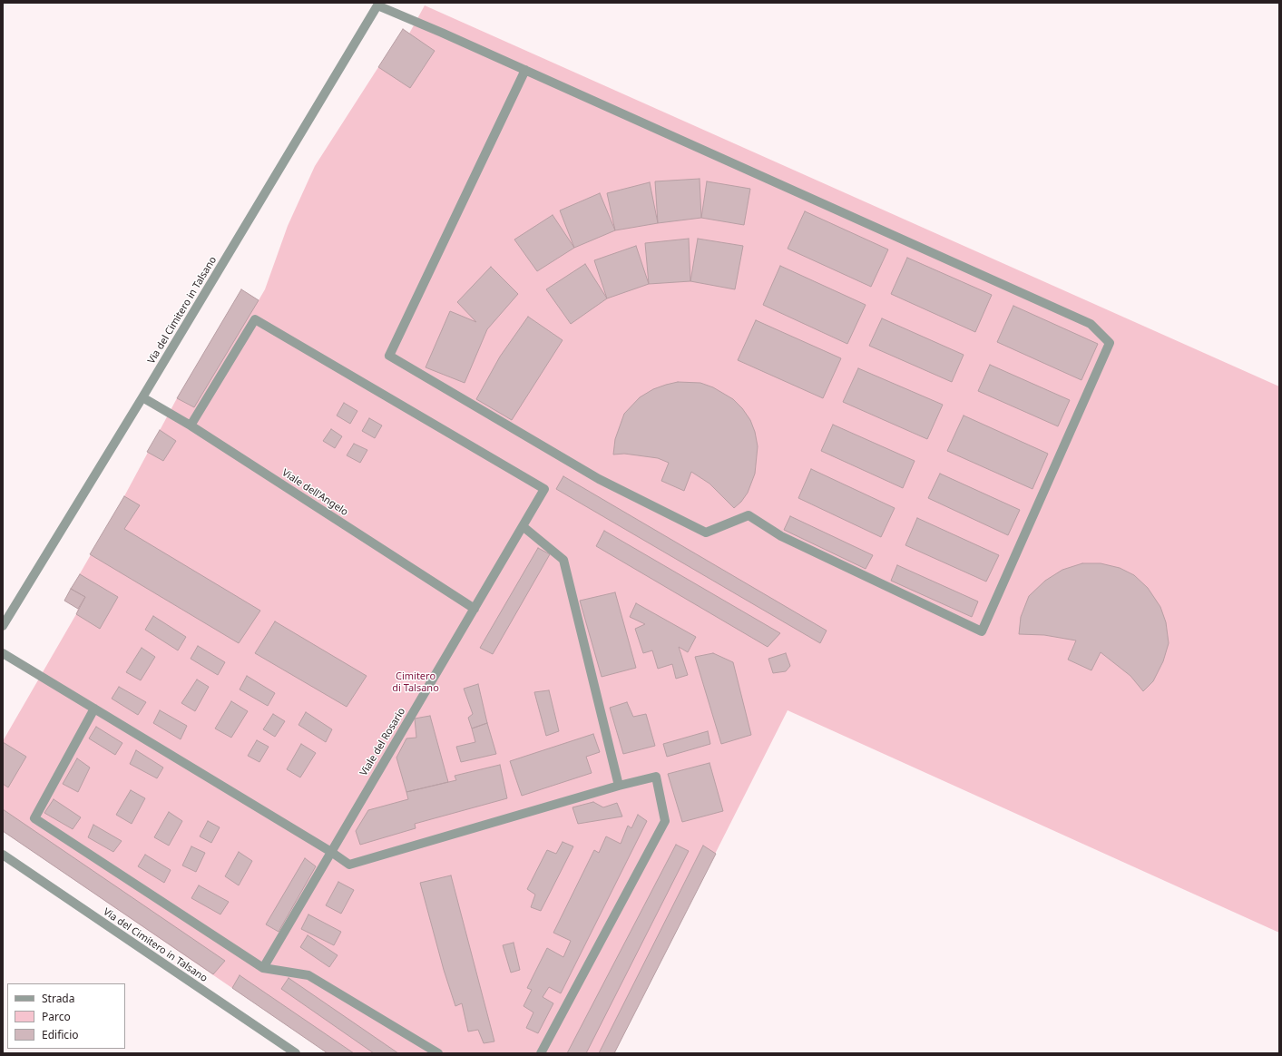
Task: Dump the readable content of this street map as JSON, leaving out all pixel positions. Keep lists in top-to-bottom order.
{
  "streets": {
    "street": ["Via del Cimitero in Talsano", "Viale dell'Angelo", "Viale del Rosario"]
  },
  "crossings": [
    ["Via del Cimitero in Talsano", "Viale dell'Angelo"],
    ["Viale dell'Angelo", "Viale del Rosario"]
  ],
  "parks": ["Cimitero di Talsano"],
  "legend": ["Strada", "Parco", "Edificio"]
}
